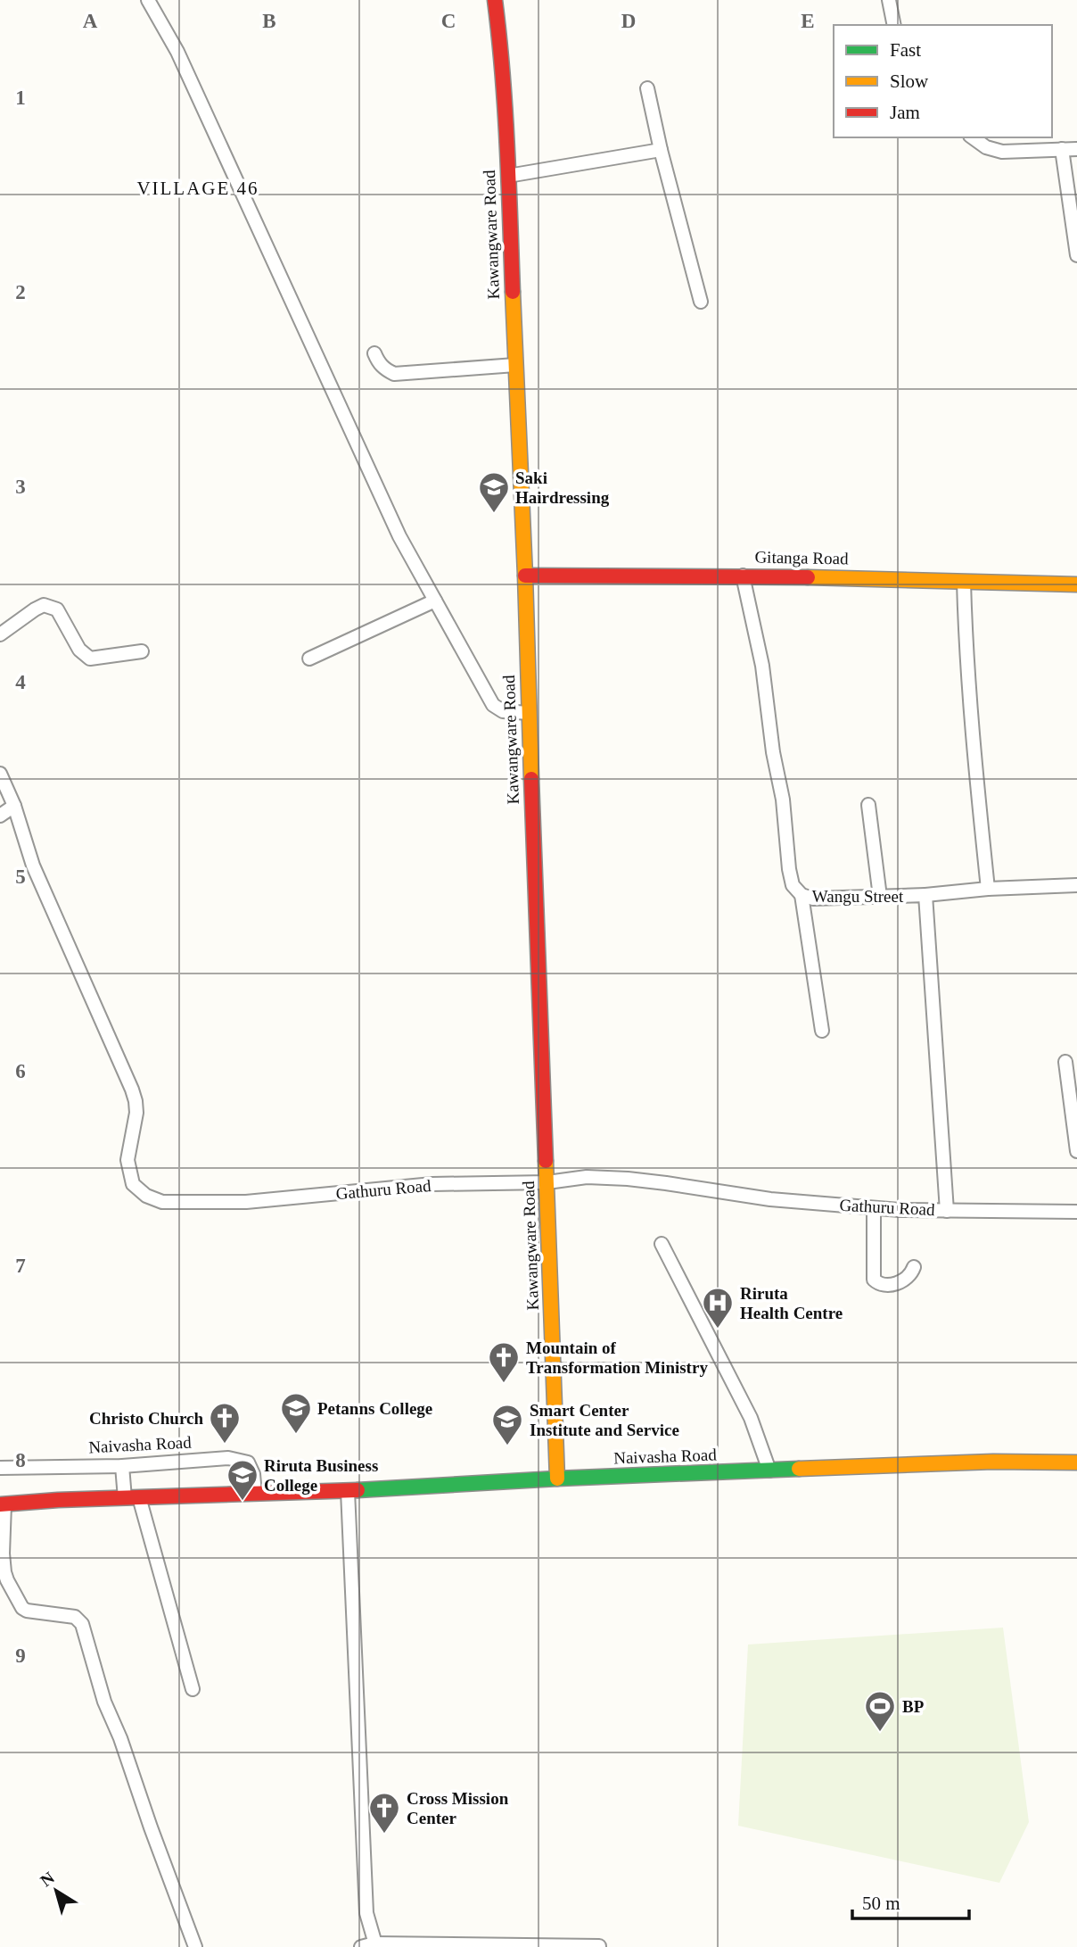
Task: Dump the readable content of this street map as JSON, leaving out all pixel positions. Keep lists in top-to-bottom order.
{
  "streets": {
    "main road": ["Kawangware Road", "Gitanga Road", "Naivasha Road"],
    "street": ["Wangu Street", "Gathuru Road"]
  },
  "crossings": [
    ["Kawangware Road", "Gitanga Road"],
    ["Kawangware Road", "Gathuru Road"],
    ["Kawangware Road", "Naivasha Road"],
    ["Gitanga Road", "Wangu Street"],
    ["Wangu Street", "Gathuru Road"]
  ],
  "districts": ["VILLAGE 46"],
  "places": {
    "school or university": [
      "Saki Hairdressing",
      "Petanns College",
      "Smart Center Institute and Service",
      "Riruta Business College"
    ],
    "hospital": ["Riruta Health Centre"],
    "church": ["Mountain of Transformation Ministry", "Christo Church", "Cross Mission Center"],
    "sports": ["BP"]
  },
  "legend": ["Fast", "Slow", "Jam"],
  "scale_bar": "50 m",
  "north": "top left",
  "grid": {
    "columns": [
      "A",
      "B",
      "C",
      "D",
      "E"
    ],
    "rows": [
      "1",
      "2",
      "3",
      "4",
      "5",
      "6",
      "7",
      "8",
      "9"
    ]
  }
}
